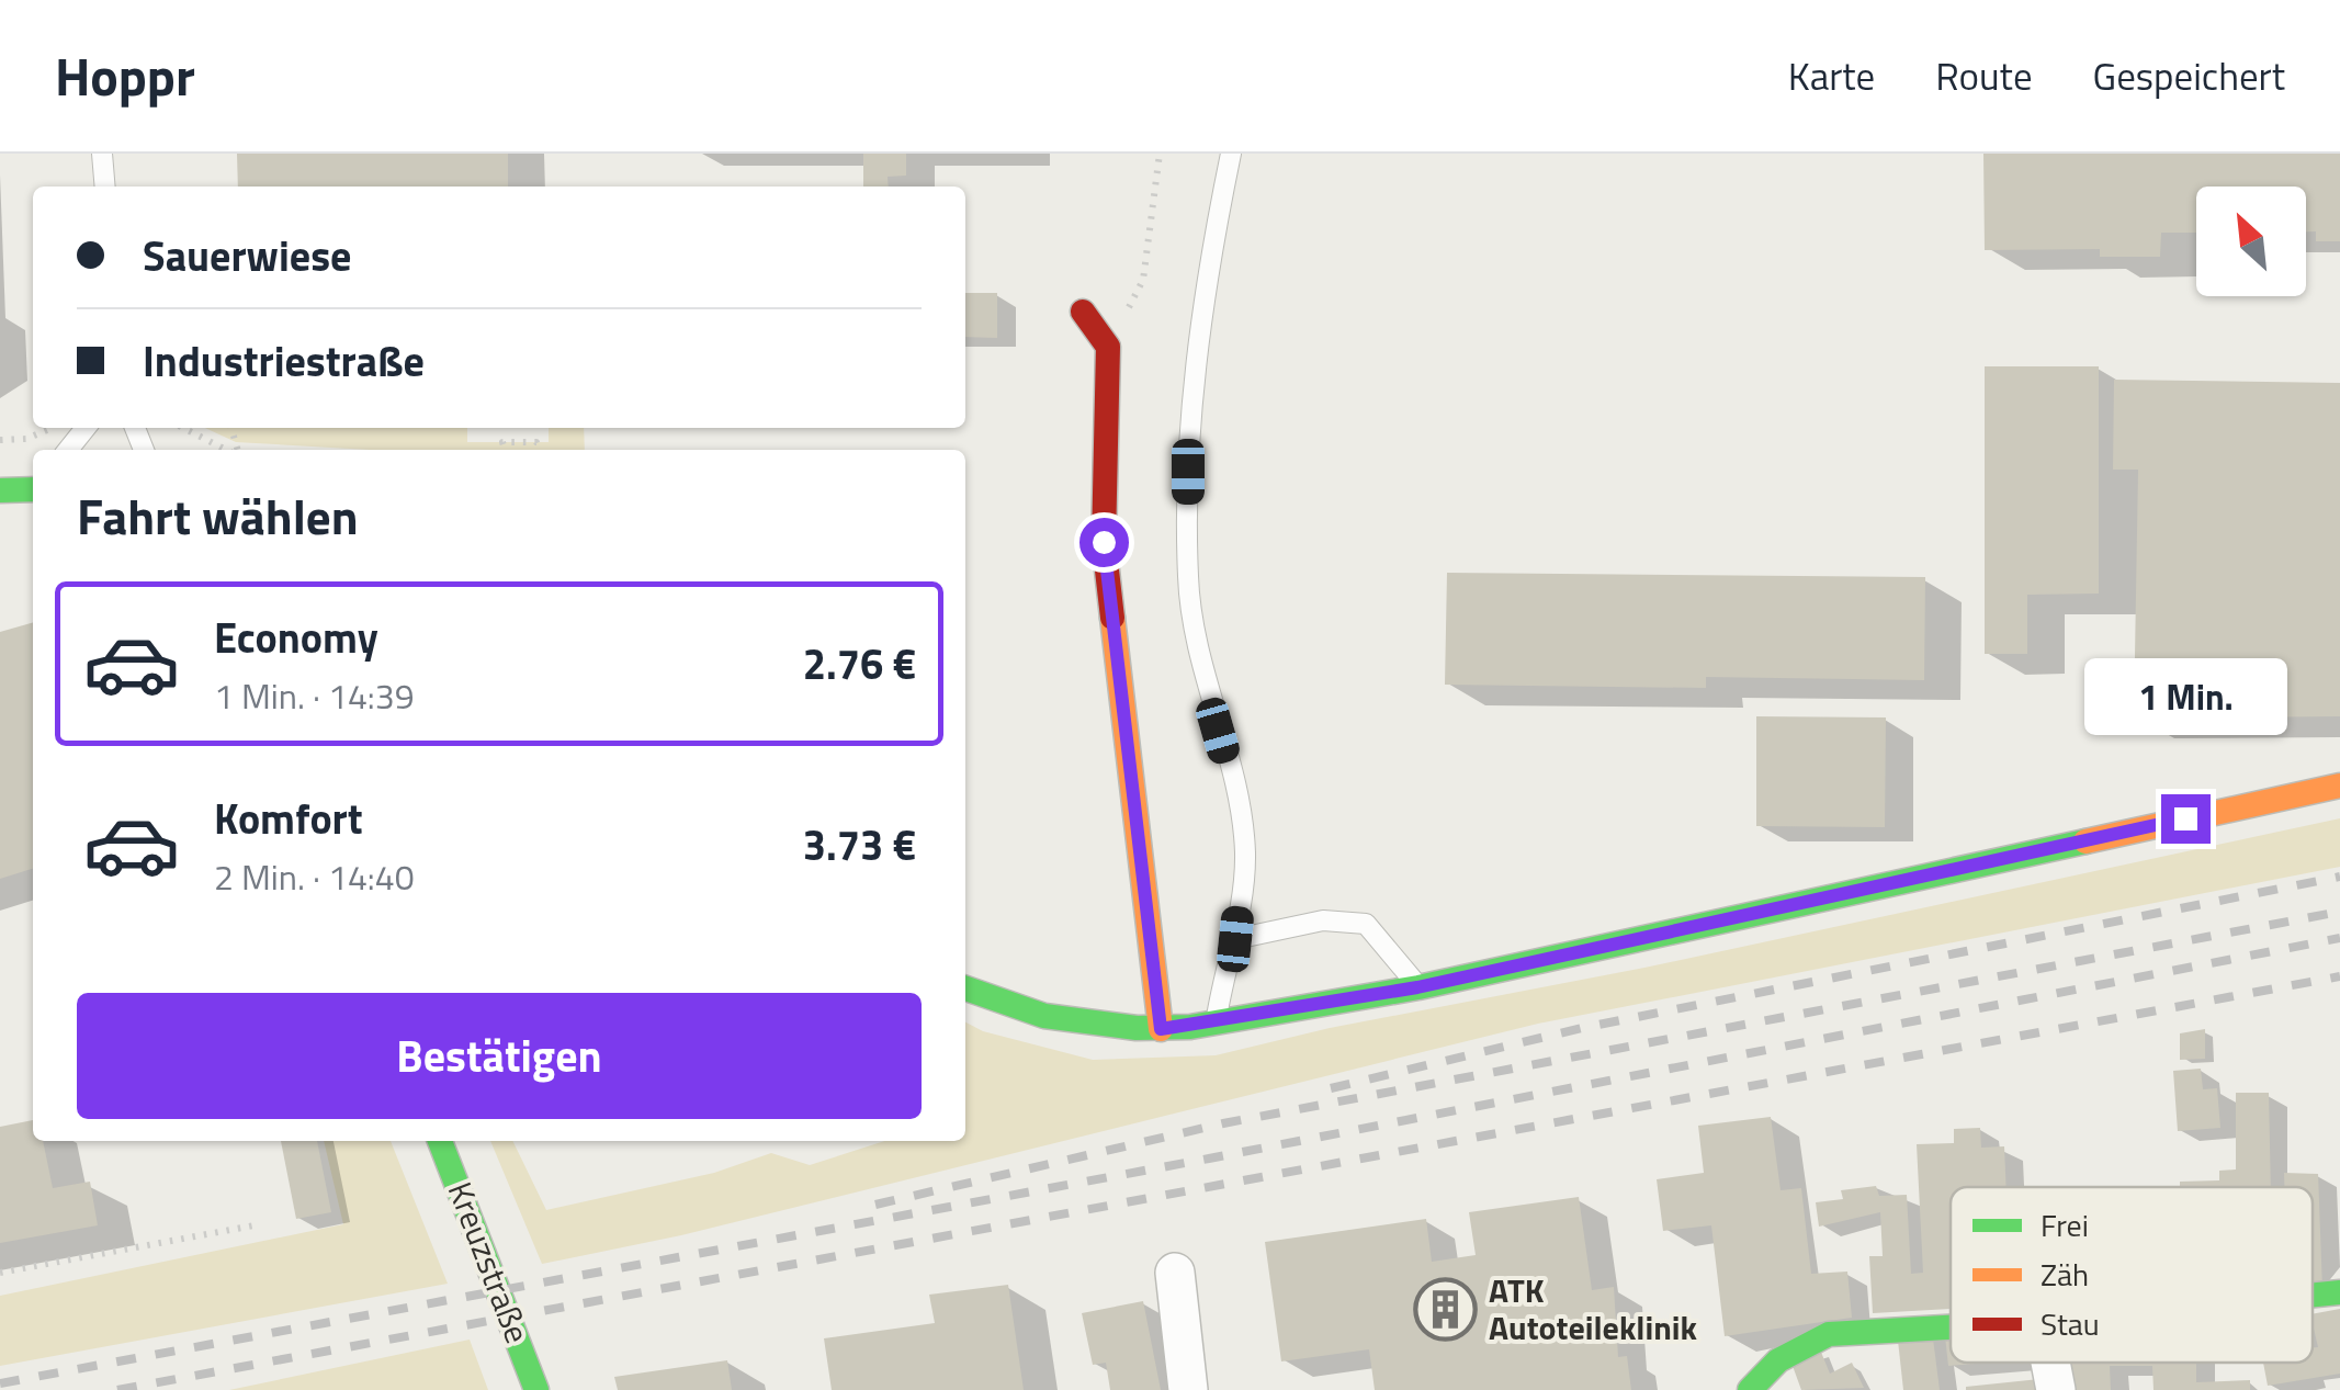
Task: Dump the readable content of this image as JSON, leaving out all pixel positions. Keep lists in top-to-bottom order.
{
  "streets": {
    "street": ["Kreuzstraße"]
  },
  "places": {
    "building": ["ATK Autoteileklinik"]
  },
  "legend": ["Frei", "Zäh", "Stau"],
  "north": "top left",
  "page": {
    "header": "Hoppr",
    "nav": ["Karte", "Route", "Gespeichert"],
    "banner": ["Sauerwiese", "Industriestraße"],
    "heading": "Fahrt wählen",
    "list": [
      {
        "name": "Economy",
        "note": "1 Min. · 14:39",
        "value": "2.76 €"
      },
      {
        "name": "Komfort",
        "note": "2 Min. · 14:40",
        "value": "3.73 €"
      }
    ],
    "bubble": "1 Min.",
    "buttons": "Bestätigen"
  }
}
